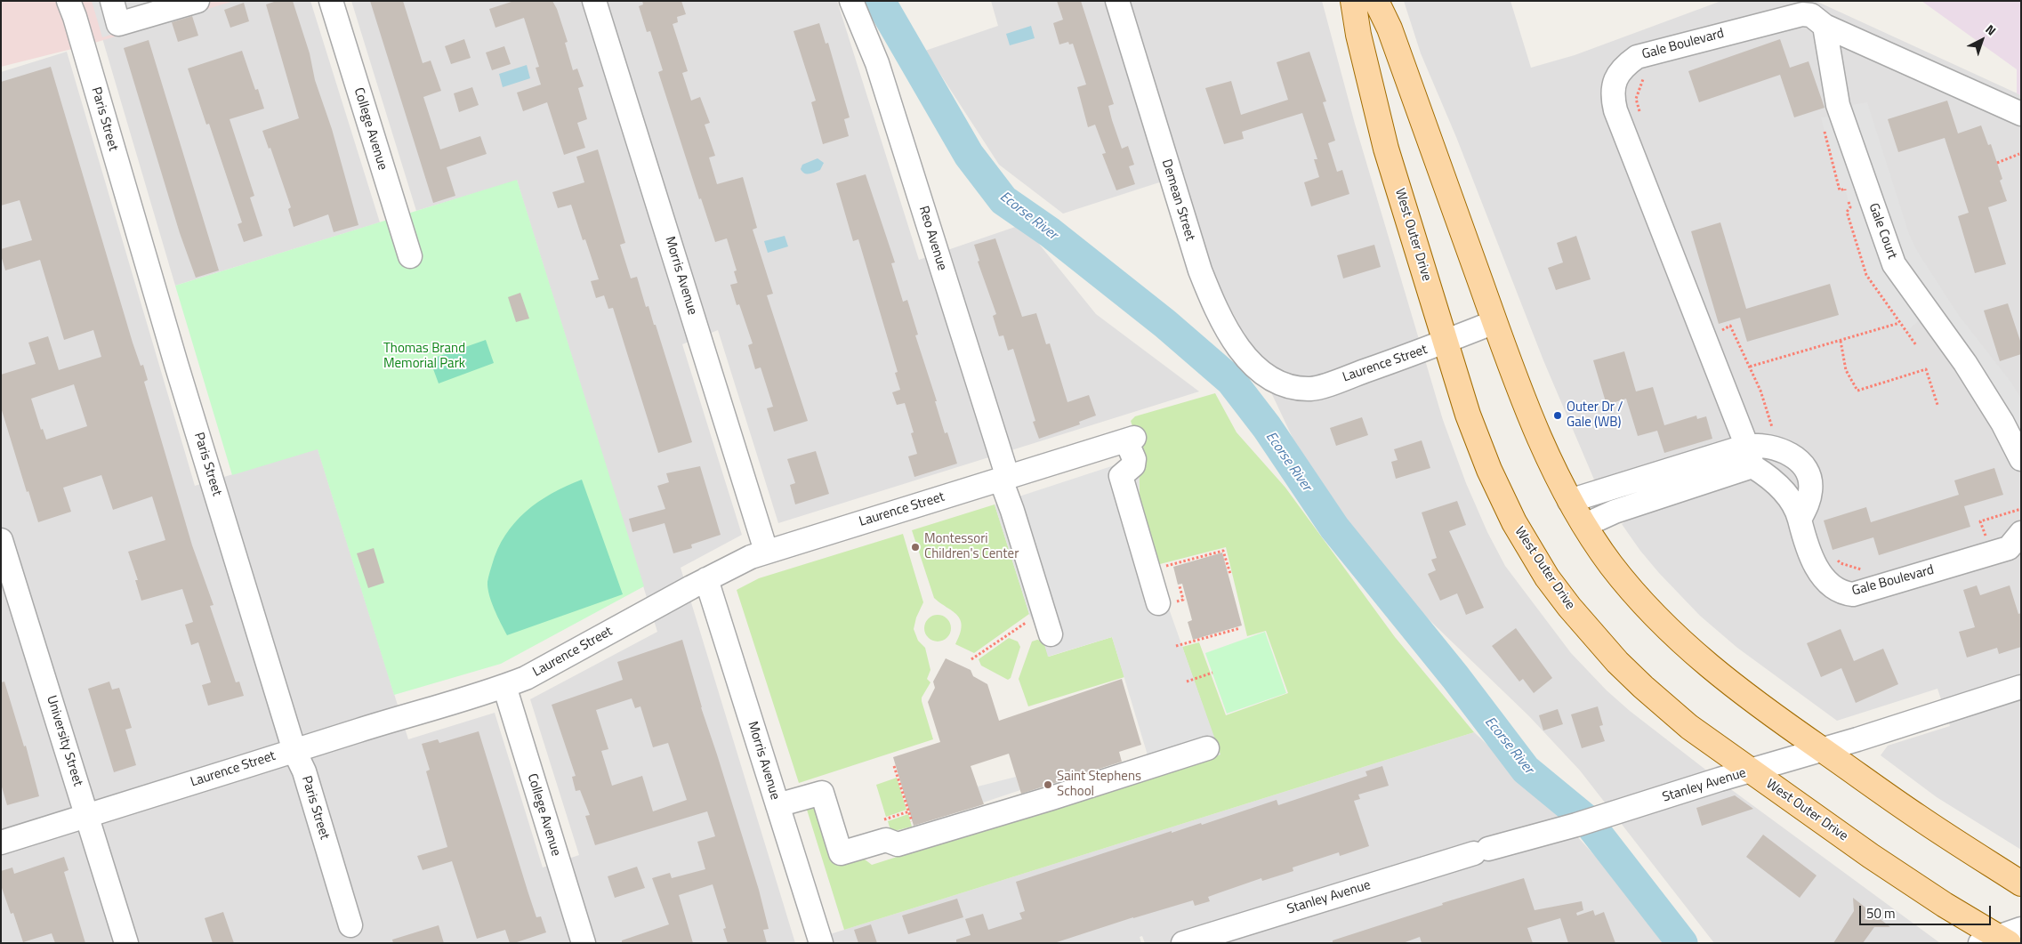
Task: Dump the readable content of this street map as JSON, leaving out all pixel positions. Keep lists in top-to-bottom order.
{
  "streets": {
    "main road": ["West Outer Drive"],
    "street": [
      "Gale Boulevard",
      "Paris Street",
      "College Avenue",
      "Demean Street",
      "Gale Court",
      "Reo Avenue",
      "Morris Avenue",
      "Laurence Street",
      "University Street",
      "Stanley Avenue"
    ]
  },
  "crossings": [
    ["Gale Boulevard", "Gale Court"],
    ["Paris Street", "Laurence Street"],
    ["College Avenue", "Laurence Street"],
    ["Demean Street", "Laurence Street"],
    ["West Outer Drive", "Laurence Street"],
    ["West Outer Drive", "Stanley Avenue"],
    ["Reo Avenue", "Laurence Street"],
    ["Morris Avenue", "Laurence Street"],
    ["Laurence Street", "University Street"]
  ],
  "water": ["Ecorse River"],
  "parks": ["Thomas Brand Memorial Park"],
  "places": ["Outer Dr / Gale (WB)", "Montessori Children's Center", "Saint Stephens School"],
  "scale_bar": "50 m",
  "north": "top right"
}
